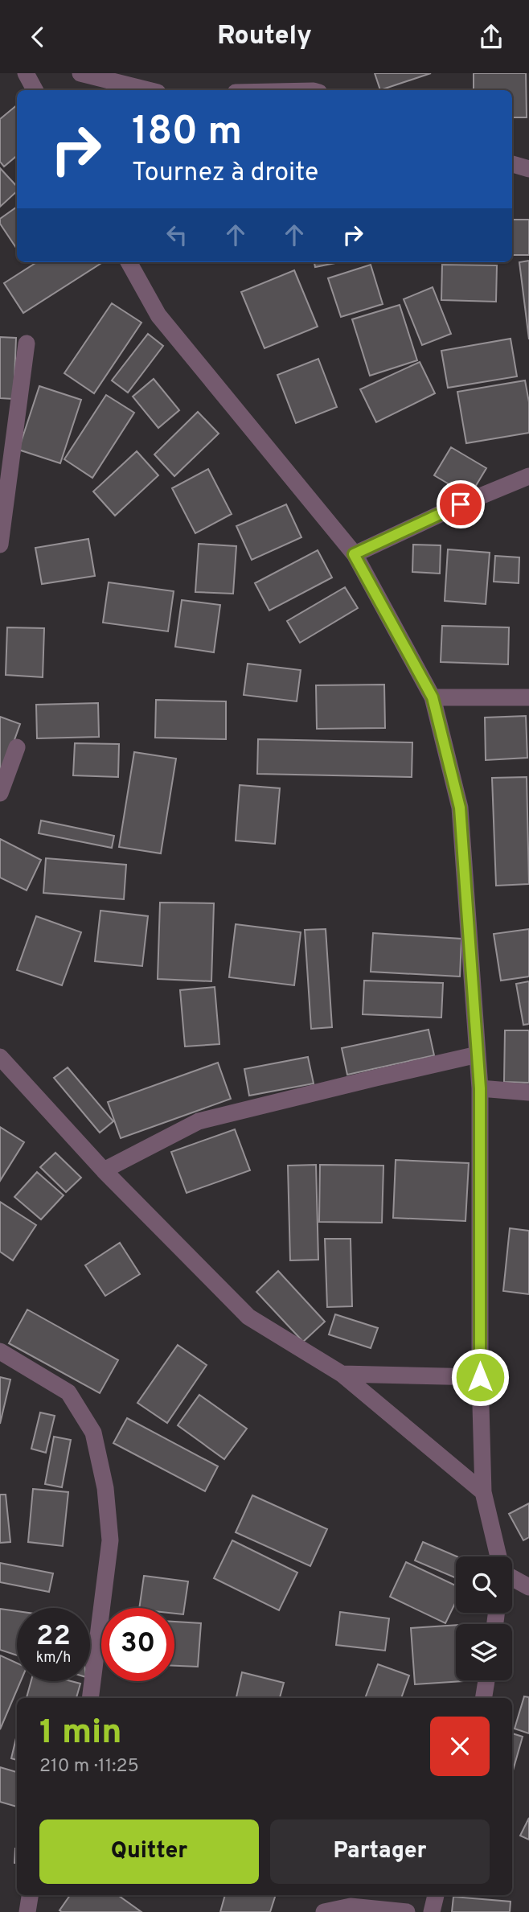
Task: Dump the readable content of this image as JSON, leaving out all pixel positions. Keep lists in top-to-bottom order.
{
  "page": {
    "header": "Routely",
    "turn": ["180 m", "Tournez à droite"],
    "speed": "22 km/h",
    "limit": "30",
    "heading": ["1 min", "210 m · 11:25"],
    "buttons": ["Quitter", "Partager"]
  }
}
